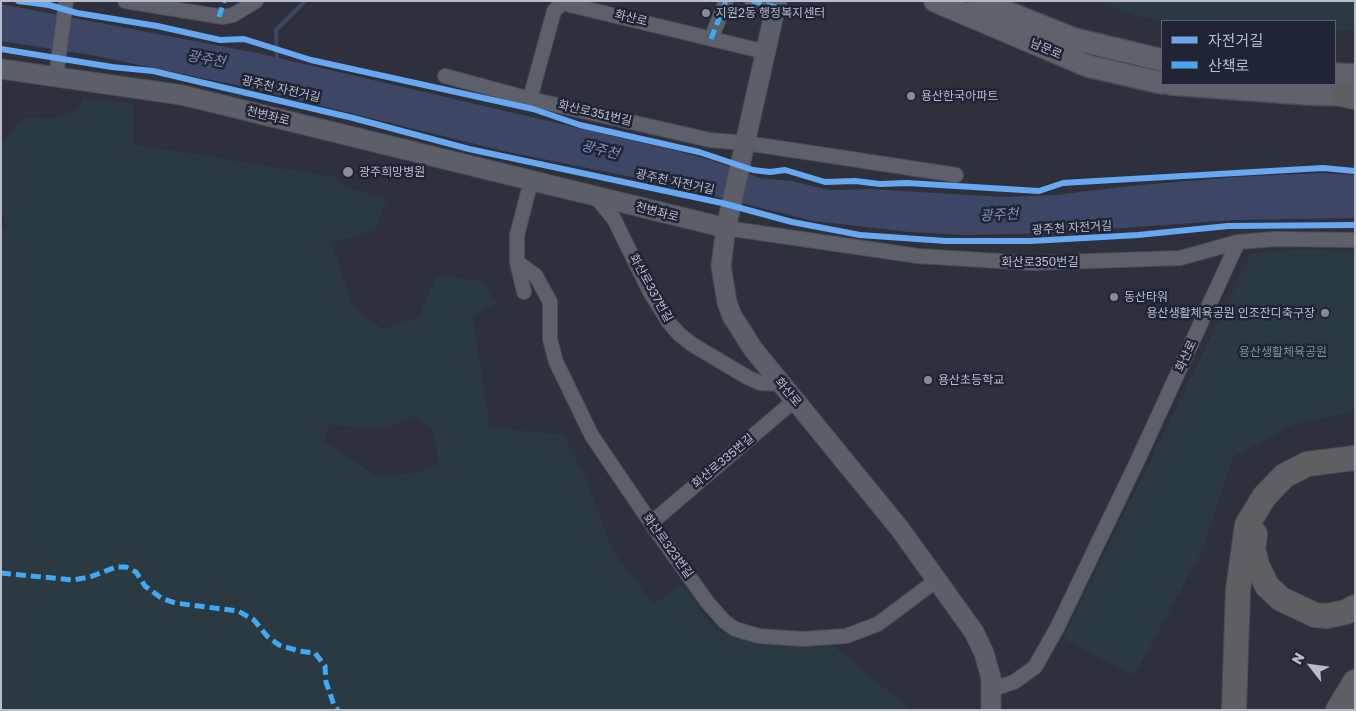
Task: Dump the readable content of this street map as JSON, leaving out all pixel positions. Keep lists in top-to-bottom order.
{
  "streets": {
    "main road": ["화산로", "남문로", "천변좌로"],
    "street": [
      "화산로351번길",
      "화산로350번길",
      "화산로337번길",
      "화산로335번길",
      "화산로323번길"
    ],
    "cycle path": ["광주천 자전거길"]
  },
  "crossings": [
    ["화산로", "화산로351번길"],
    ["화산로", "천변좌로"],
    ["화산로", "화산로350번길"],
    ["화산로", "화산로337번길"],
    ["화산로", "화산로335번길"],
    ["화산로", "화산로323번길"],
    ["천변좌로", "화산로350번길"],
    ["천변좌로", "화산로337번길"],
    ["화산로335번길", "화산로323번길"]
  ],
  "water": ["광주천"],
  "parks": ["용산생활체육공원"],
  "places": [
    "지원2동 행정복지센터",
    "용산한국아파트",
    "광주희망병원",
    "동산타워",
    "용산생활체육공원 인조잔디축구장",
    "용산초등학교"
  ],
  "legend": ["자전거길", "산책로"],
  "north": "top left"
}
